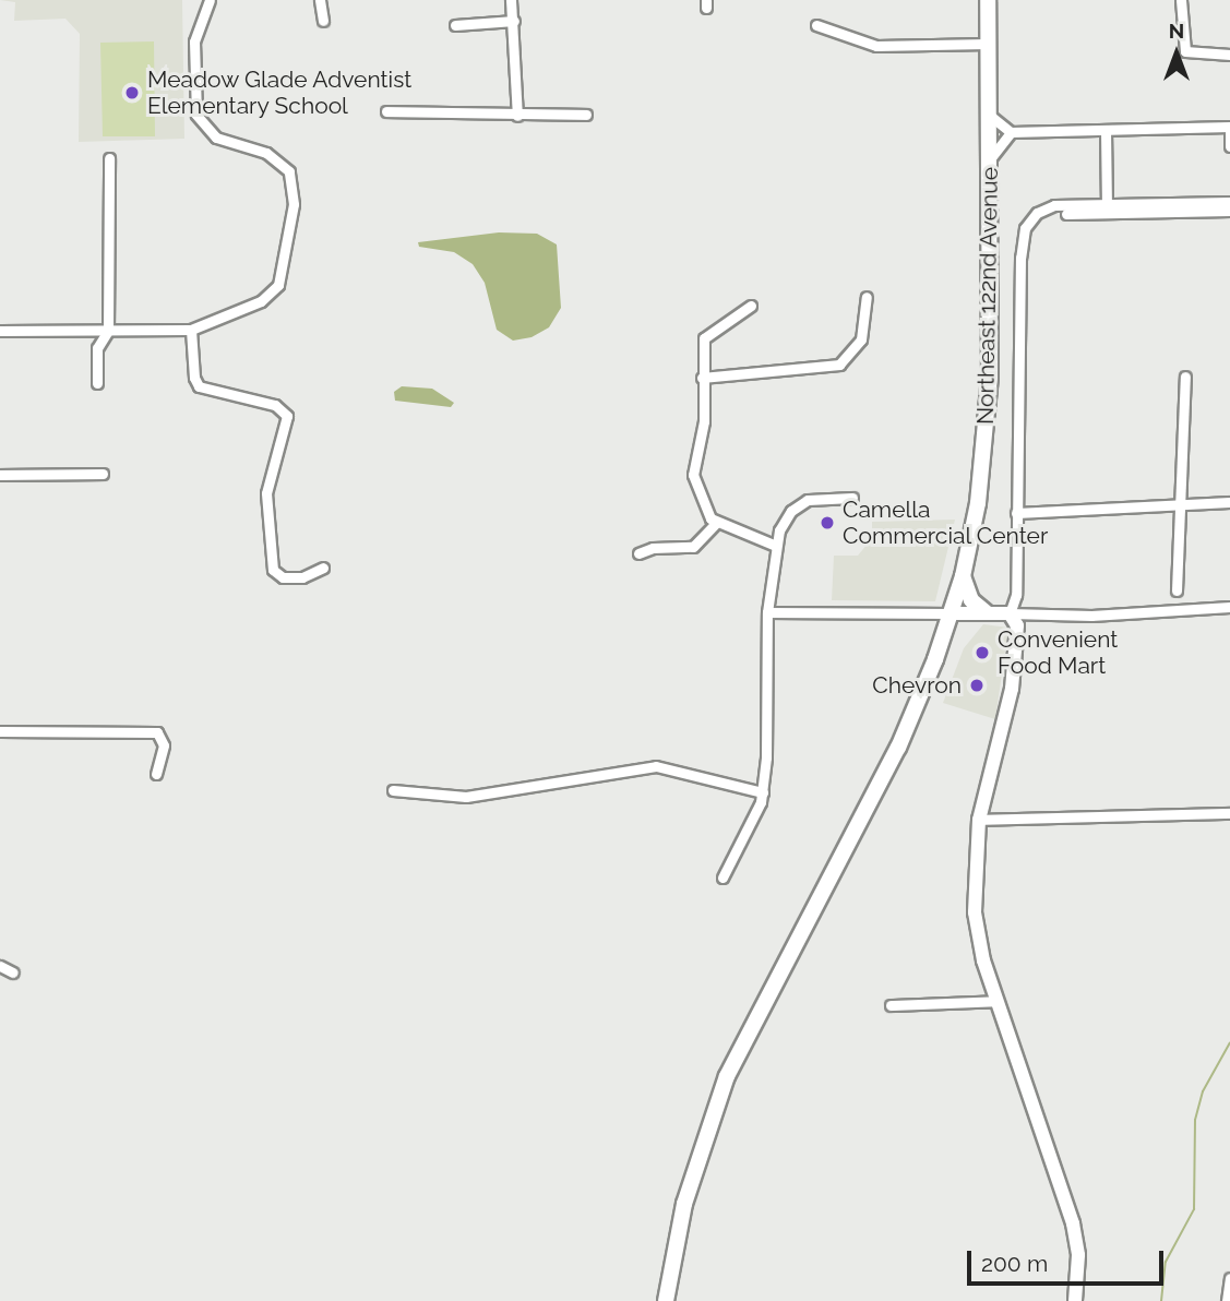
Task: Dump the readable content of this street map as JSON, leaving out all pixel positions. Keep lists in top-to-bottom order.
{
  "streets": {
    "highway": ["Northeast 122nd Avenue"]
  },
  "places": [
    "Meadow Glade Adventist Elementary School",
    "Camella Commercial Center",
    "Convenient Food Mart",
    "Chevron"
  ],
  "scale_bar": "200 m",
  "north": "top"
}
